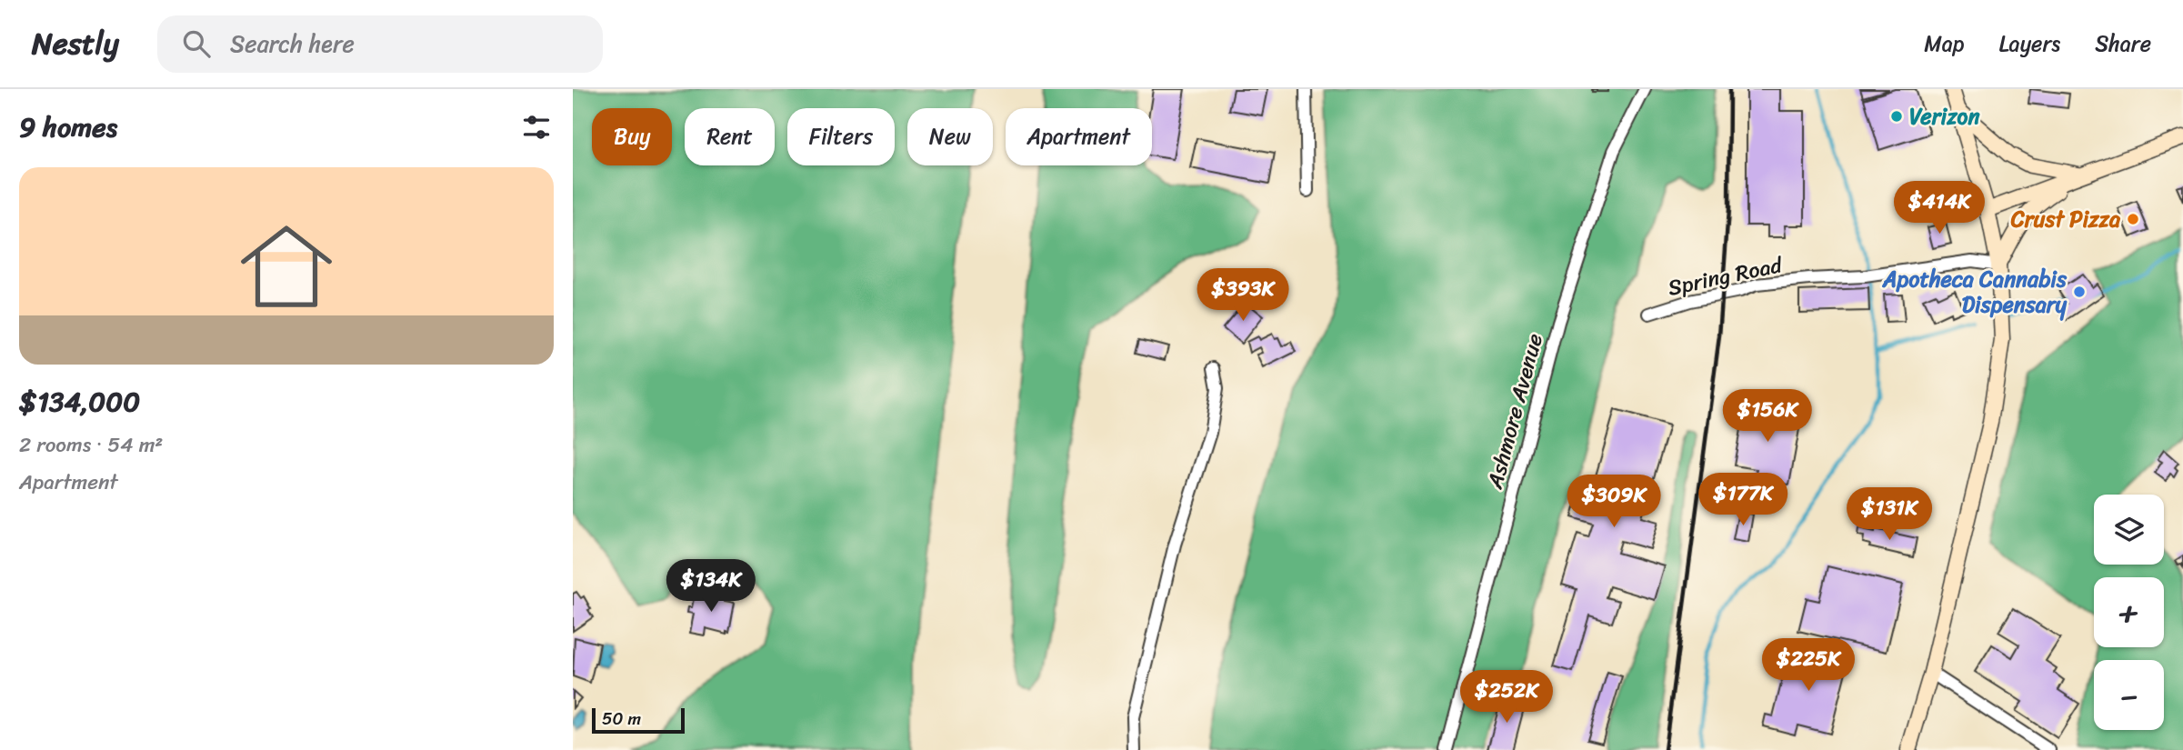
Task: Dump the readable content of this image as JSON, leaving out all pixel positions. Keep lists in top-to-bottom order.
{
  "streets": {
    "street": ["Spring Road", "Ashmore Avenue"]
  },
  "places": ["Verizon", "Crust Pizza", "Apotheca Cannabis Dispensary"],
  "scale_bar": "50 m",
  "page": {
    "header": "Nestly",
    "search": "Search here",
    "nav": ["Map", "Layers", "Share"],
    "heading": "9 homes",
    "chip": [
      "Buy",
      "Rent",
      "Filters",
      "New",
      "Apartment"
    ],
    "list": [
      {
        "name": "$134,000",
        "note": "2 rooms · 54 m² · Apartment"
      }
    ],
    "price": [
      "$414K",
      "$393K",
      "$156K",
      "$177K",
      "$309K",
      "$131K",
      "$134K",
      "$225K",
      "$252K"
    ],
    "map_buttons": ["+", "−"],
    "scale": "50 m"
  }
}
